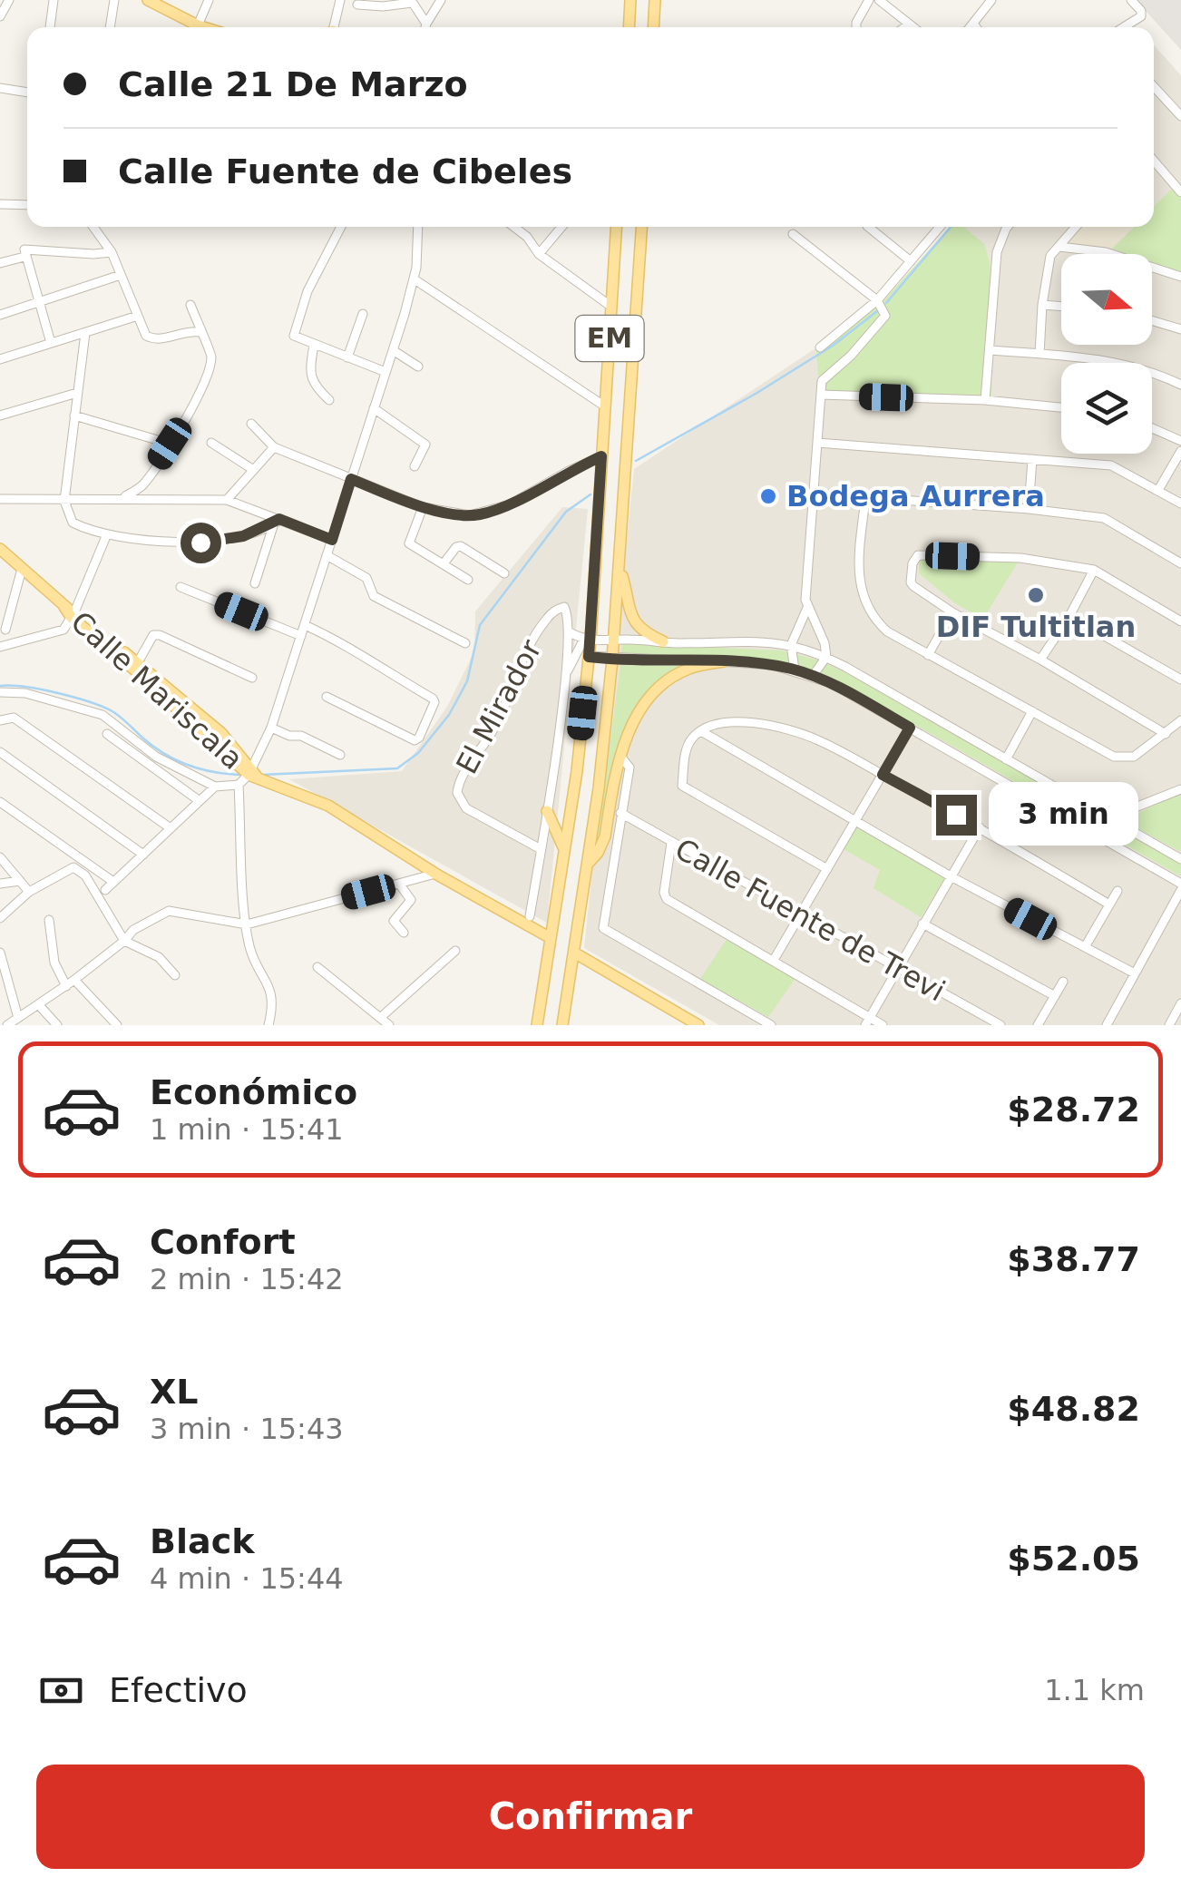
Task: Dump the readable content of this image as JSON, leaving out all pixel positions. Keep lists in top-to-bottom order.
{
  "streets": {
    "main road": ["EM", "Calle Mariscala"],
    "street": ["El Mirador", "Calle Fuente de Trevi"]
  },
  "crossings": [
    ["EM", "Calle Mariscala"],
    ["EM", "El Mirador"]
  ],
  "places": ["Bodega Aurrera", "DIF Tultitlan"],
  "north": "right",
  "page": {
    "banner": ["Calle 21 De Marzo", "Calle Fuente de Cibeles"],
    "bubble": "3 min",
    "list": [
      {
        "name": "Económico",
        "note": "1 min · 15:41",
        "value": "$28.72"
      },
      {
        "name": "Confort",
        "note": "2 min · 15:42",
        "value": "$38.77"
      },
      {
        "name": "XL",
        "note": "3 min · 15:43",
        "value": "$48.82"
      },
      {
        "name": "Black",
        "note": "4 min · 15:44",
        "value": "$52.05"
      }
    ],
    "pay": ["Efectivo", "1.1 km"],
    "buttons": "Confirmar"
  }
}
